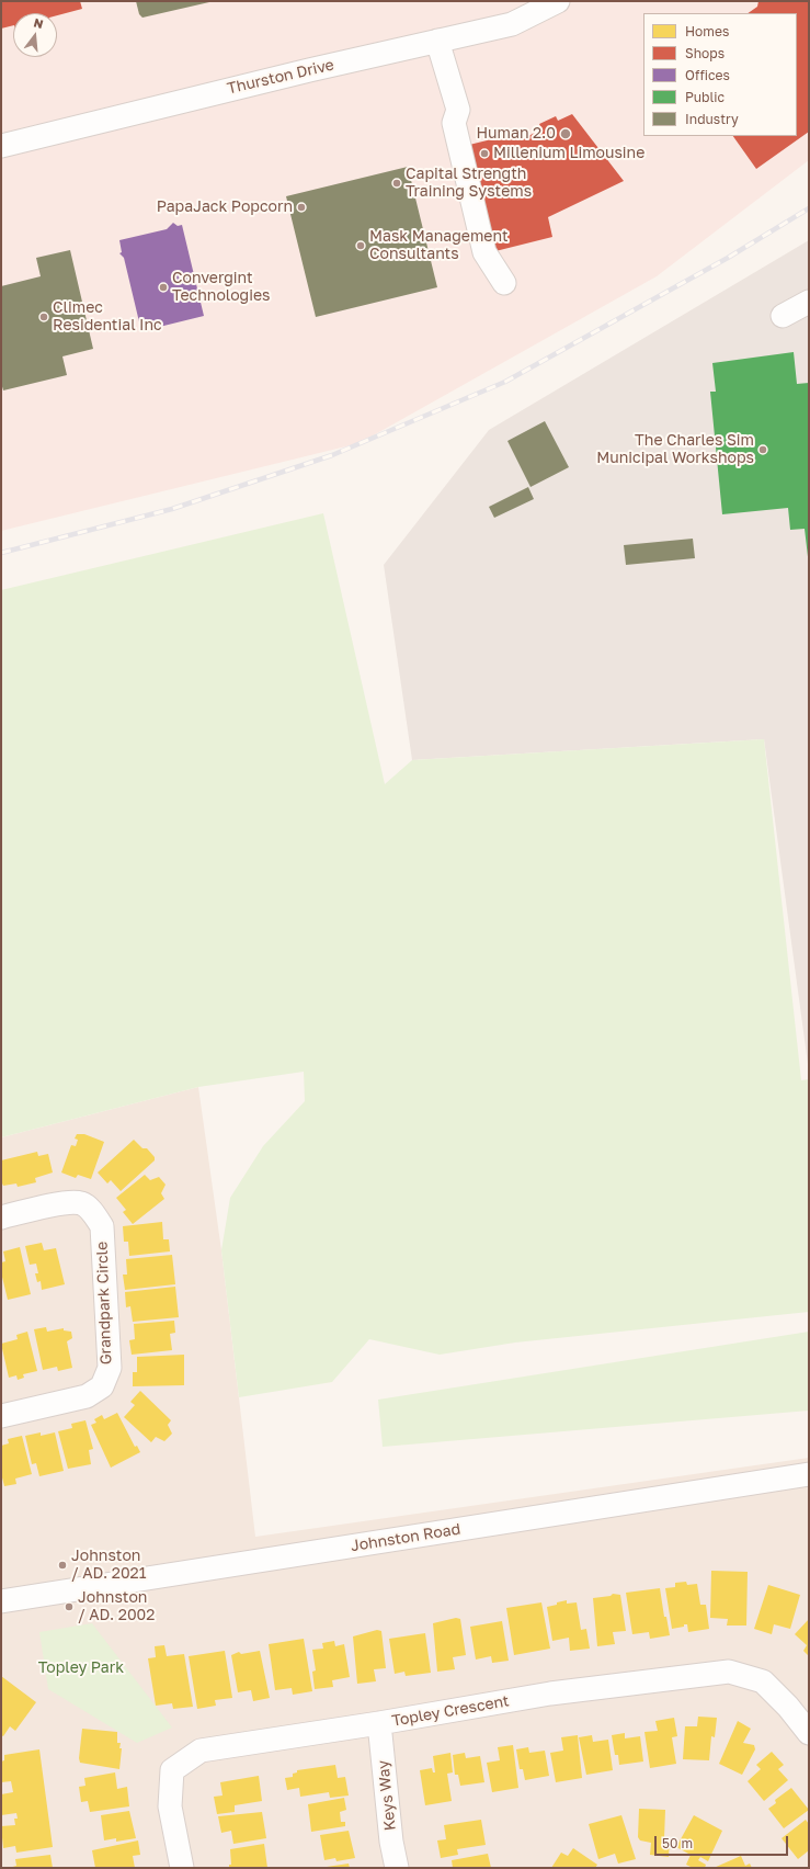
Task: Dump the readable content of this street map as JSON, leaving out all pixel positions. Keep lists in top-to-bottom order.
{
  "streets": {
    "street": [
      "Thurston Drive",
      "Grandpark Circle",
      "Johnston Road",
      "Topley Crescent",
      "Keys Way"
    ]
  },
  "crossings": [
    ["Topley Crescent", "Keys Way"]
  ],
  "parks": ["Topley Park"],
  "places": [
    "Human 2.0",
    "Millenium Limousine",
    "Capital Strength Training Systems",
    "PapaJack Popcorn",
    "Mask Management Consultants",
    "Convergint Technologies",
    "Climec Residential Inc",
    "The Charles Sim Municipal Workshops",
    "Johnston / AD. 2021",
    "Johnston / AD. 2002"
  ],
  "legend": [
    "Homes",
    "Shops",
    "Offices",
    "Public",
    "Industry"
  ],
  "scale_bar": "50 m",
  "north": "top"
}
